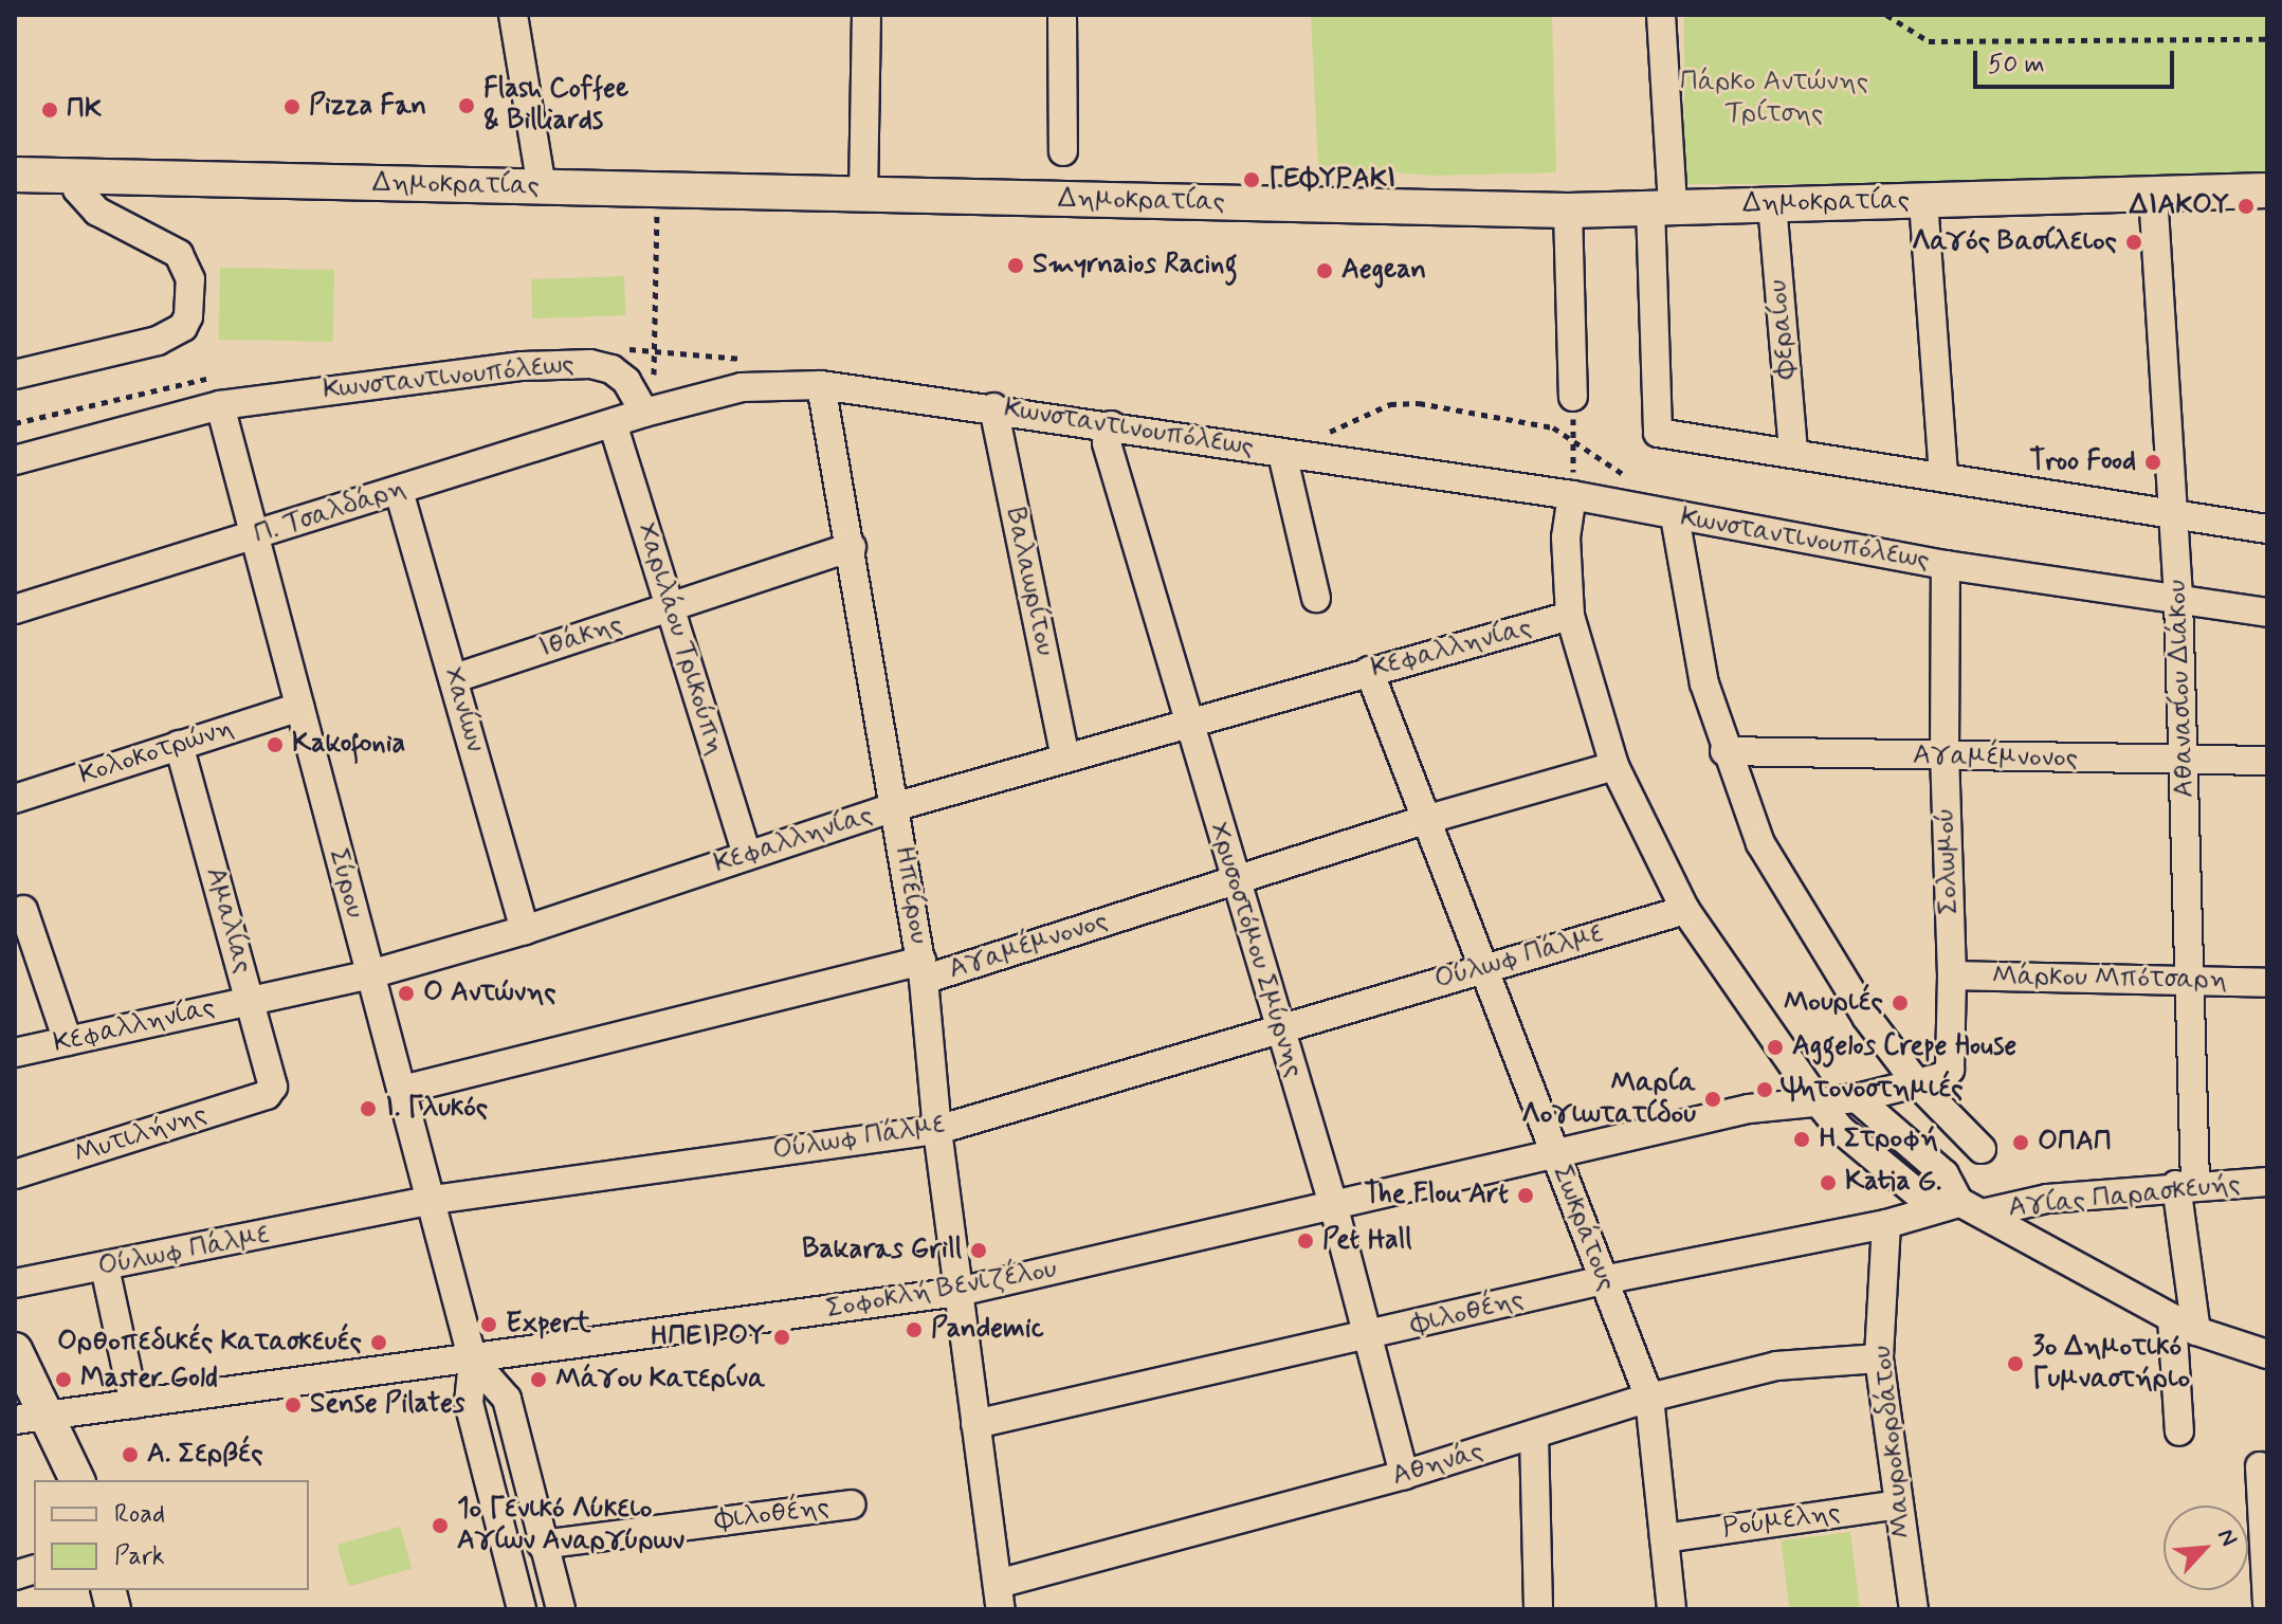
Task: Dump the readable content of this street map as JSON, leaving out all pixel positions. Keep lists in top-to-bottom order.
{
  "streets": {
    "main road": ["Δημοκρατίας"],
    "street": [
      "Φεραίου",
      "Κωνσταντινουπόλεως",
      "Π. Τσαλδάρη",
      "Βαλαωρίτου",
      "Ιθάκης",
      "Χαριλάου Τρικούπη",
      "Κεφαλληνίας",
      "Αθανασίου Διάκου",
      "Χανίων",
      "Κολοκοτρώνη",
      "Αγαμέμνονος",
      "Σολωμού",
      "Σύρου",
      "Ηπείρου",
      "Αμαλίας",
      "Χρυσοστόμου Σμύρνης",
      "Ούλωφ Πάλμε",
      "Μάρκου Μπότσαρη",
      "Μυτιλήνης",
      "Αγίας Παρασκευής",
      "Σωκράτους",
      "Σοφοκλή Βενιζέλου",
      "Φιλοθέης",
      "Μαυροκορδάτου",
      "Αθηνάς",
      "Ρούμελης"
    ]
  },
  "crossings": [
    ["Δημοκρατίας", "Φεραίου"],
    ["Δημοκρατίας", "Αθανασίου Διάκου"],
    ["Κωνσταντινουπόλεως", "Π. Τσαλδάρη"],
    ["Κωνσταντινουπόλεως", "Βαλαωρίτου"],
    ["Κωνσταντινουπόλεως", "Αθανασίου Διάκου"],
    ["Κωνσταντινουπόλεως", "Σολωμού"],
    ["Κωνσταντινουπόλεως", "Σύρου"],
    ["Κωνσταντινουπόλεως", "Ηπείρου"],
    ["Κωνσταντινουπόλεως", "Χρυσοστόμου Σμύρνης"],
    ["Π. Τσαλδάρη", "Χαριλάου Τρικούπη"],
    ["Π. Τσαλδάρη", "Χανίων"],
    ["Π. Τσαλδάρη", "Σύρου"],
    ["Βαλαωρίτου", "Κεφαλληνίας"],
    ["Ιθάκης", "Χαριλάου Τρικούπη"],
    ["Ιθάκης", "Χανίων"],
    ["Ιθάκης", "Ηπείρου"],
    ["Χαριλάου Τρικούπη", "Κεφαλληνίας"],
    ["Κεφαλληνίας", "Χανίων"],
    ["Κεφαλληνίας", "Σύρου"],
    ["Κεφαλληνίας", "Ηπείρου"],
    ["Κεφαλληνίας", "Αμαλίας"],
    ["Κεφαλληνίας", "Χρυσοστόμου Σμύρνης"],
    ["Κεφαλληνίας", "Σωκράτους"],
    ["Αθανασίου Διάκου", "Αγαμέμνονος"],
    ["Αθανασίου Διάκου", "Μάρκου Μπότσαρη"],
    ["Αθανασίου Διάκου", "Αγίας Παρασκευής"],
    ["Κολοκοτρώνη", "Σύρου"],
    ["Κολοκοτρώνη", "Αμαλίας"],
    ["Αγαμέμνονος", "Σολωμού"],
    ["Αγαμέμνονος", "Σύρου"],
    ["Αγαμέμνονος", "Ηπείρου"],
    ["Αγαμέμνονος", "Χρυσοστόμου Σμύρνης"],
    ["Αγαμέμνονος", "Σωκράτους"],
    ["Σολωμού", "Μάρκου Μπότσαρη"],
    ["Σολωμού", "Σοφοκλή Βενιζέλου"],
    ["Σύρου", "Ούλωφ Πάλμε"],
    ["Σύρου", "Σοφοκλή Βενιζέλου"],
    ["Σύρου", "Φιλοθέης"],
    ["Ηπείρου", "Ούλωφ Πάλμε"],
    ["Ηπείρου", "Σοφοκλή Βενιζέλου"],
    ["Ηπείρου", "Φιλοθέης"],
    ["Ηπείρου", "Αθηνάς"],
    ["Αμαλίας", "Μυτιλήνης"],
    ["Χρυσοστόμου Σμύρνης", "Ούλωφ Πάλμε"],
    ["Χρυσοστόμου Σμύρνης", "Σοφοκλή Βενιζέλου"],
    ["Χρυσοστόμου Σμύρνης", "Φιλοθέης"],
    ["Χρυσοστόμου Σμύρνης", "Αθηνάς"],
    ["Ούλωφ Πάλμε", "Σωκράτους"],
    ["Αγίας Παρασκευής", "Φιλοθέης"],
    ["Σωκράτους", "Σοφοκλή Βενιζέλου"],
    ["Σωκράτους", "Φιλοθέης"],
    ["Σωκράτους", "Αθηνάς"],
    ["Σωκράτους", "Ρούμελης"],
    ["Φιλοθέης", "Μαυροκορδάτου"],
    ["Μαυροκορδάτου", "Αθηνάς"],
    ["Μαυροκορδάτου", "Ρούμελης"]
  ],
  "parks": ["Πάρκο Αντώνης Τρίτσης"],
  "places": [
    "Flash Coffee & Billiards",
    "Pizza Fan",
    "ΠΚ",
    "ΓΕΦΥΡΑΚΙ",
    "ΔΙΑΚΟΥ",
    "Λαγός Βασίλειος",
    "Smyrnaios Racing",
    "Aegean",
    "Troo Food",
    "Kakofonia",
    "Ο Αντώνης",
    "Μουριές",
    "Aggelos Crepe House",
    "Ψητονοστημιές",
    "Μαρία Λογιωτατίδου",
    "Ι. Γλυκός",
    "Η Στροφή",
    "ΟΠΑΠ",
    "Katia G.",
    "The Flou Art",
    "Pet Hall",
    "Bakaras Grill",
    "Expert",
    "Pandemic",
    "ΗΠΕΙΡΟΥ",
    "Ορθοπεδικές Κατασκευές",
    "3ο Δημοτικό Γυμναστήριο",
    "Master Gold",
    "Μάγου Κατερίνα",
    "Sense Pilates",
    "Α. Σερβές",
    "1ο Γενικό Λύκειο Αγίων Αναργύρων"
  ],
  "legend": ["Road", "Park"],
  "scale_bar": "50 m",
  "north": "top right"
}
